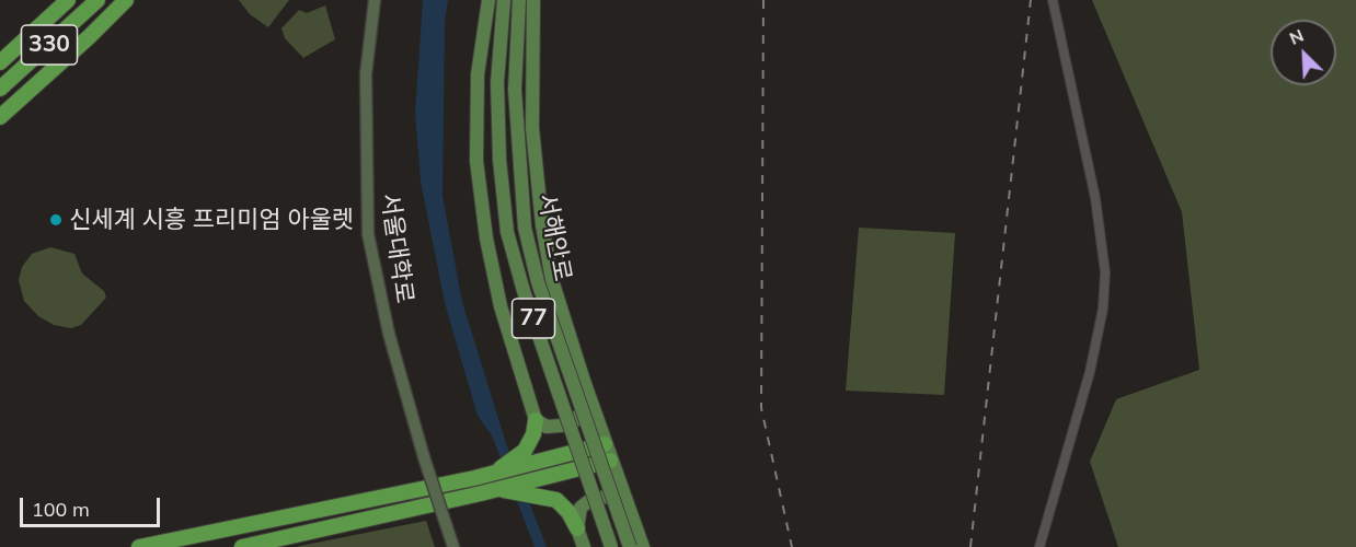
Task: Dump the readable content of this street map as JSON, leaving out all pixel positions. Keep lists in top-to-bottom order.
{
  "streets": {
    "highway": ["330"],
    "main road": ["서해안로", "서울대학로", "77"]
  },
  "places": ["신세계 시흥 프리미엄 아울렛"],
  "scale_bar": "100 m",
  "north": "top left"
}
